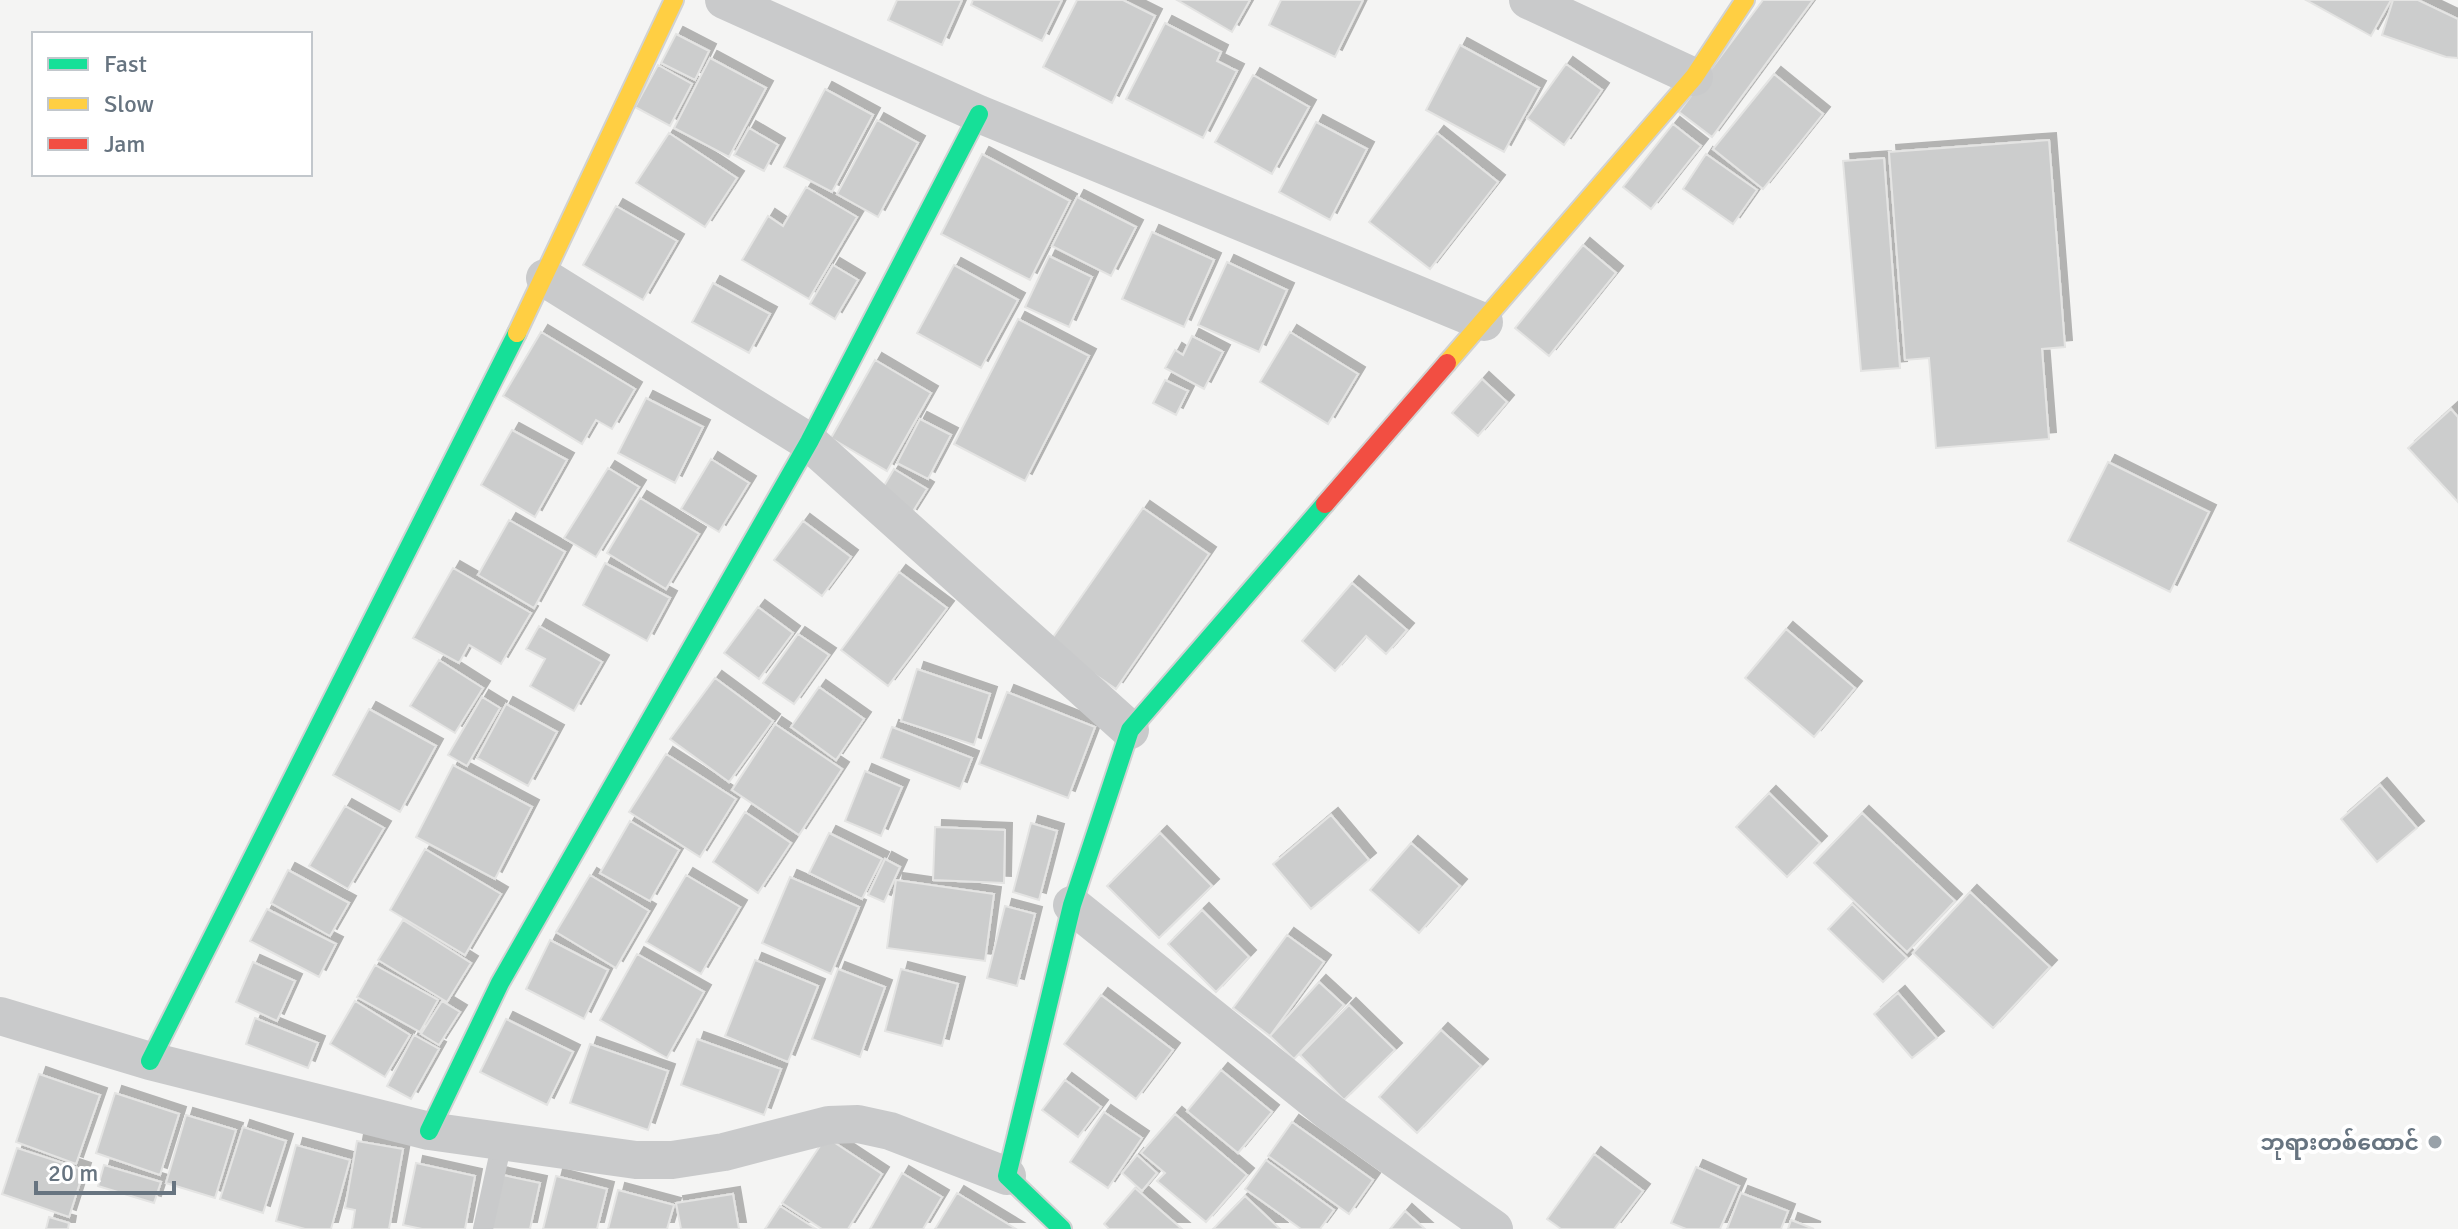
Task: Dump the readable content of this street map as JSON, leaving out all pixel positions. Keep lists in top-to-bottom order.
{
  "places": ["ဘုရားတစ်ထောင်"],
  "legend": ["Fast", "Slow", "Jam"],
  "scale_bar": "20 m"
}
